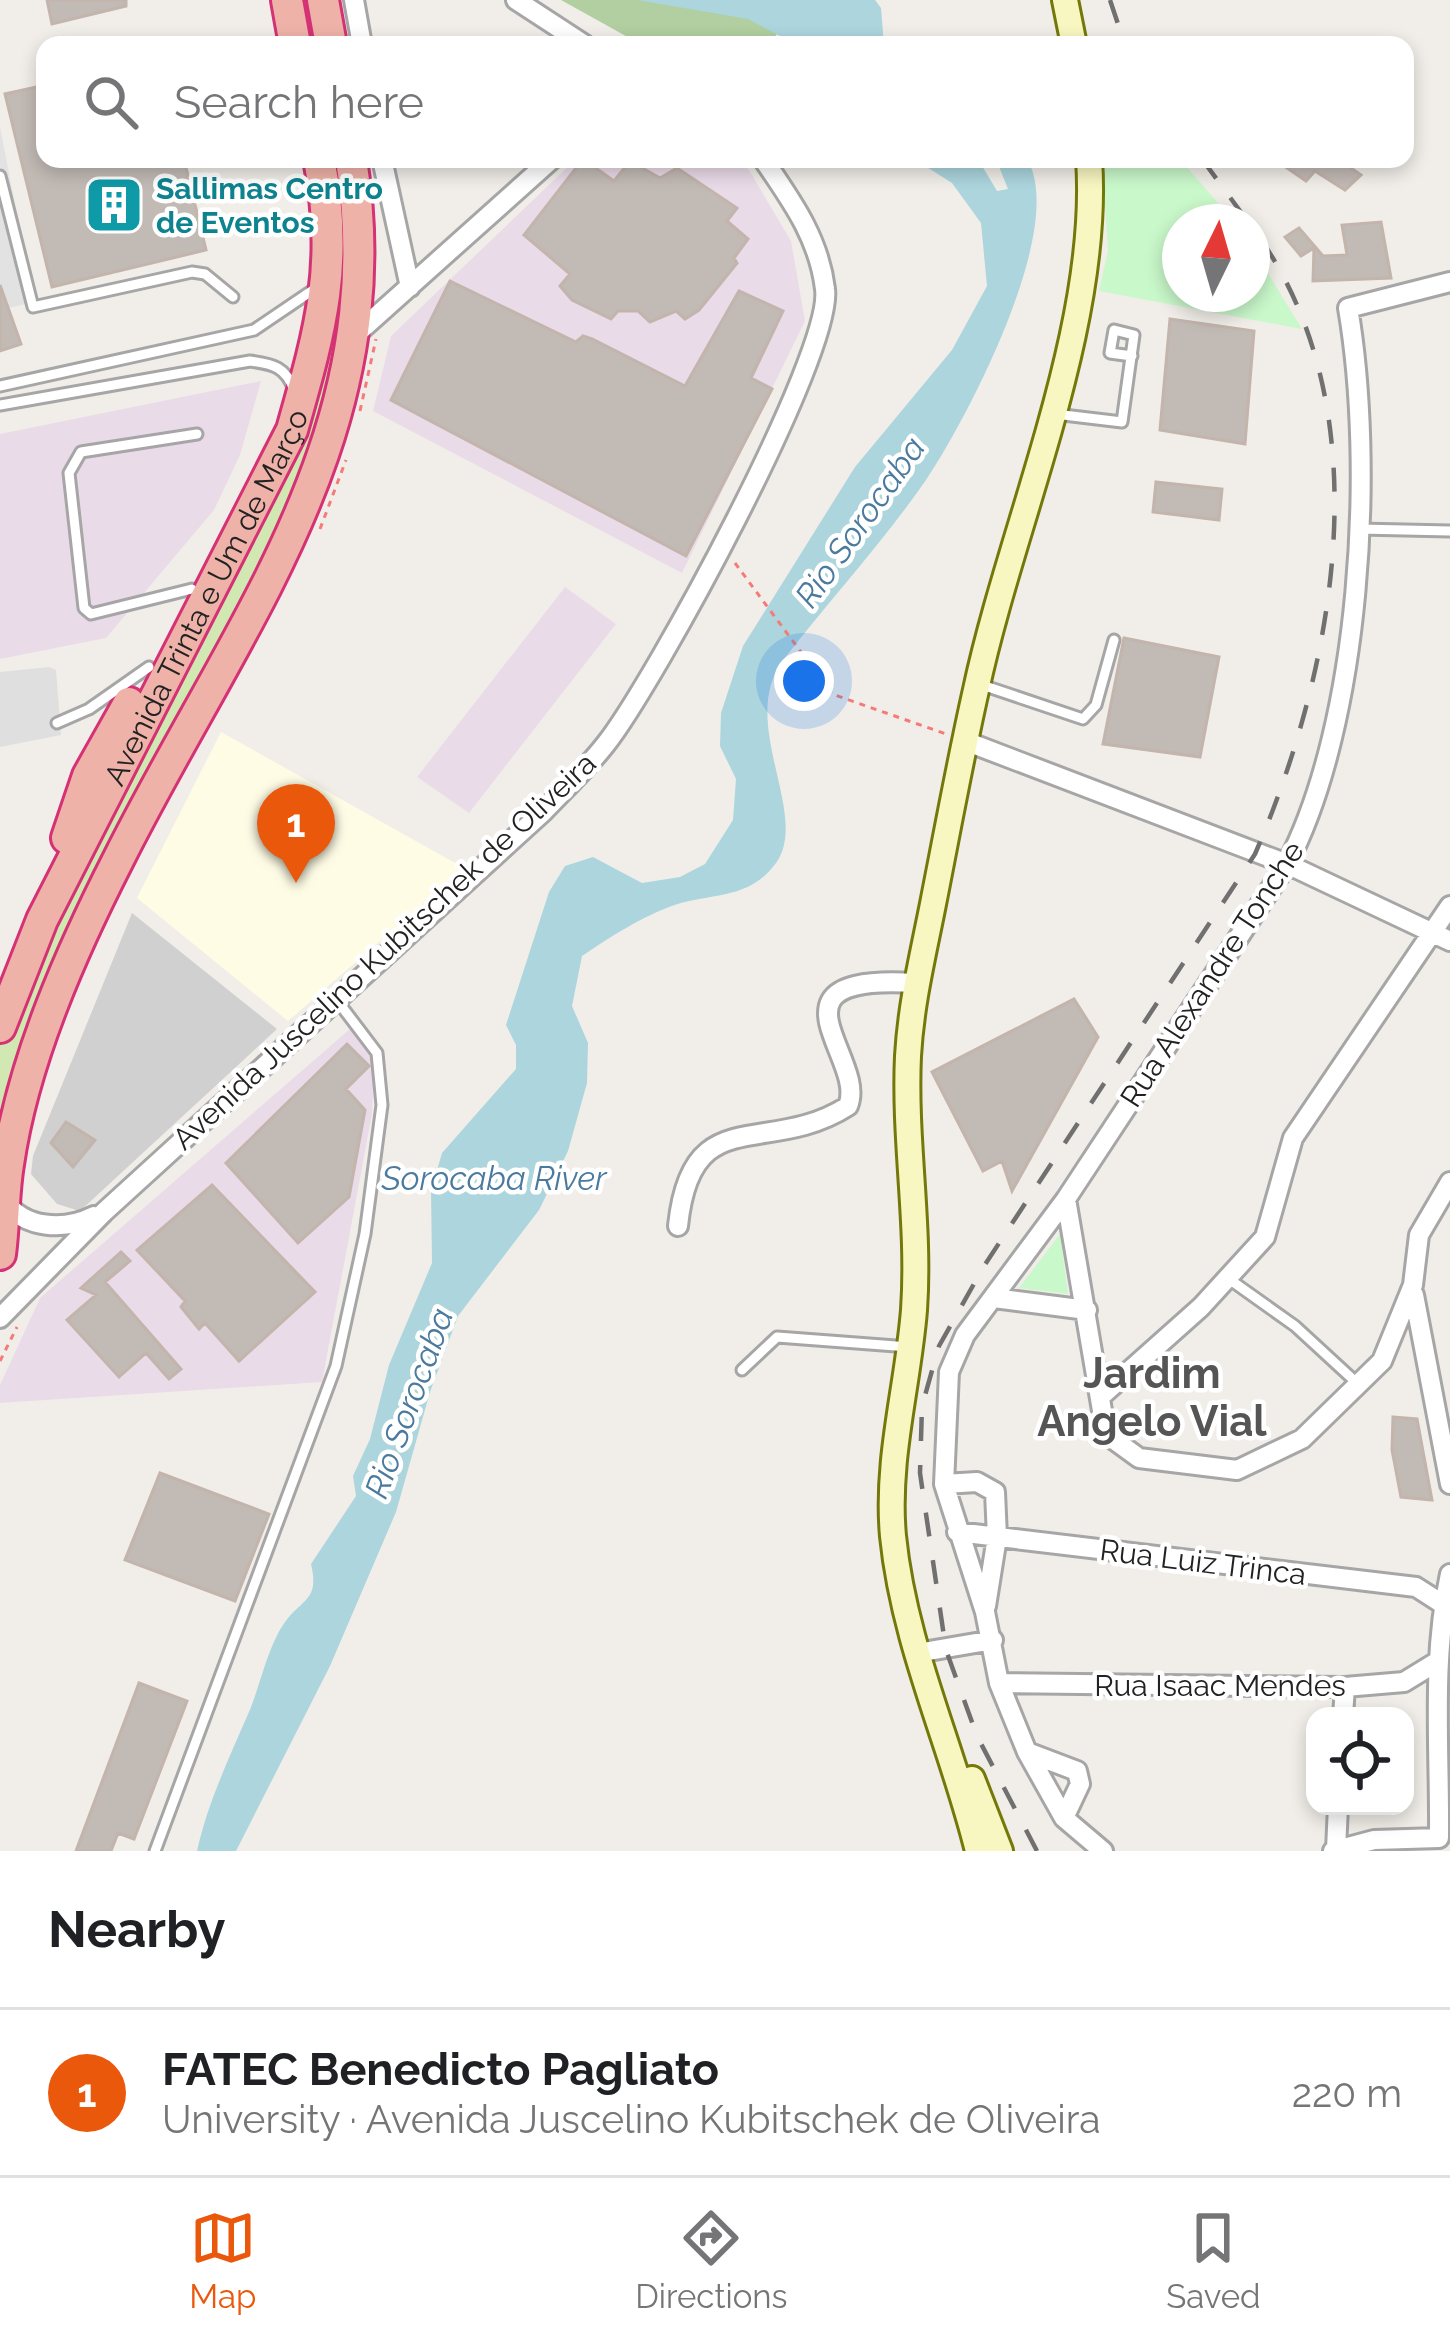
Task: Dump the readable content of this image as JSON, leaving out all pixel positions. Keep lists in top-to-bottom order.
{
  "streets": {
    "highway": ["Avenida Trinta e Um de Março"],
    "street": [
      "Avenida Juscelino Kubitschek de Oliveira",
      "Rua Alexandre Tonche",
      "Rua Luiz Trinca",
      "Rua Isaac Mendes"
    ]
  },
  "crossings": [
    ["Rua Alexandre Tonche", "Rua Luiz Trinca"],
    ["Rua Alexandre Tonche", "Rua Isaac Mendes"]
  ],
  "districts": ["Jardim Angelo Vial"],
  "water": ["Rio Sorocaba", "Sorocaba River"],
  "places": {
    "building": ["Sallimas Centro de Eventos"]
  },
  "north": "top",
  "page": {
    "search": "Search here",
    "pins": "1",
    "heading": "Nearby",
    "list": [
      {
        "mark": "1",
        "name": "FATEC Benedicto Pagliato",
        "note": "University · Avenida Juscelino Kubitschek de Oliveira",
        "value": "220 m"
      }
    ],
    "nav": ["Map", "Directions", "Saved"]
  }
}
